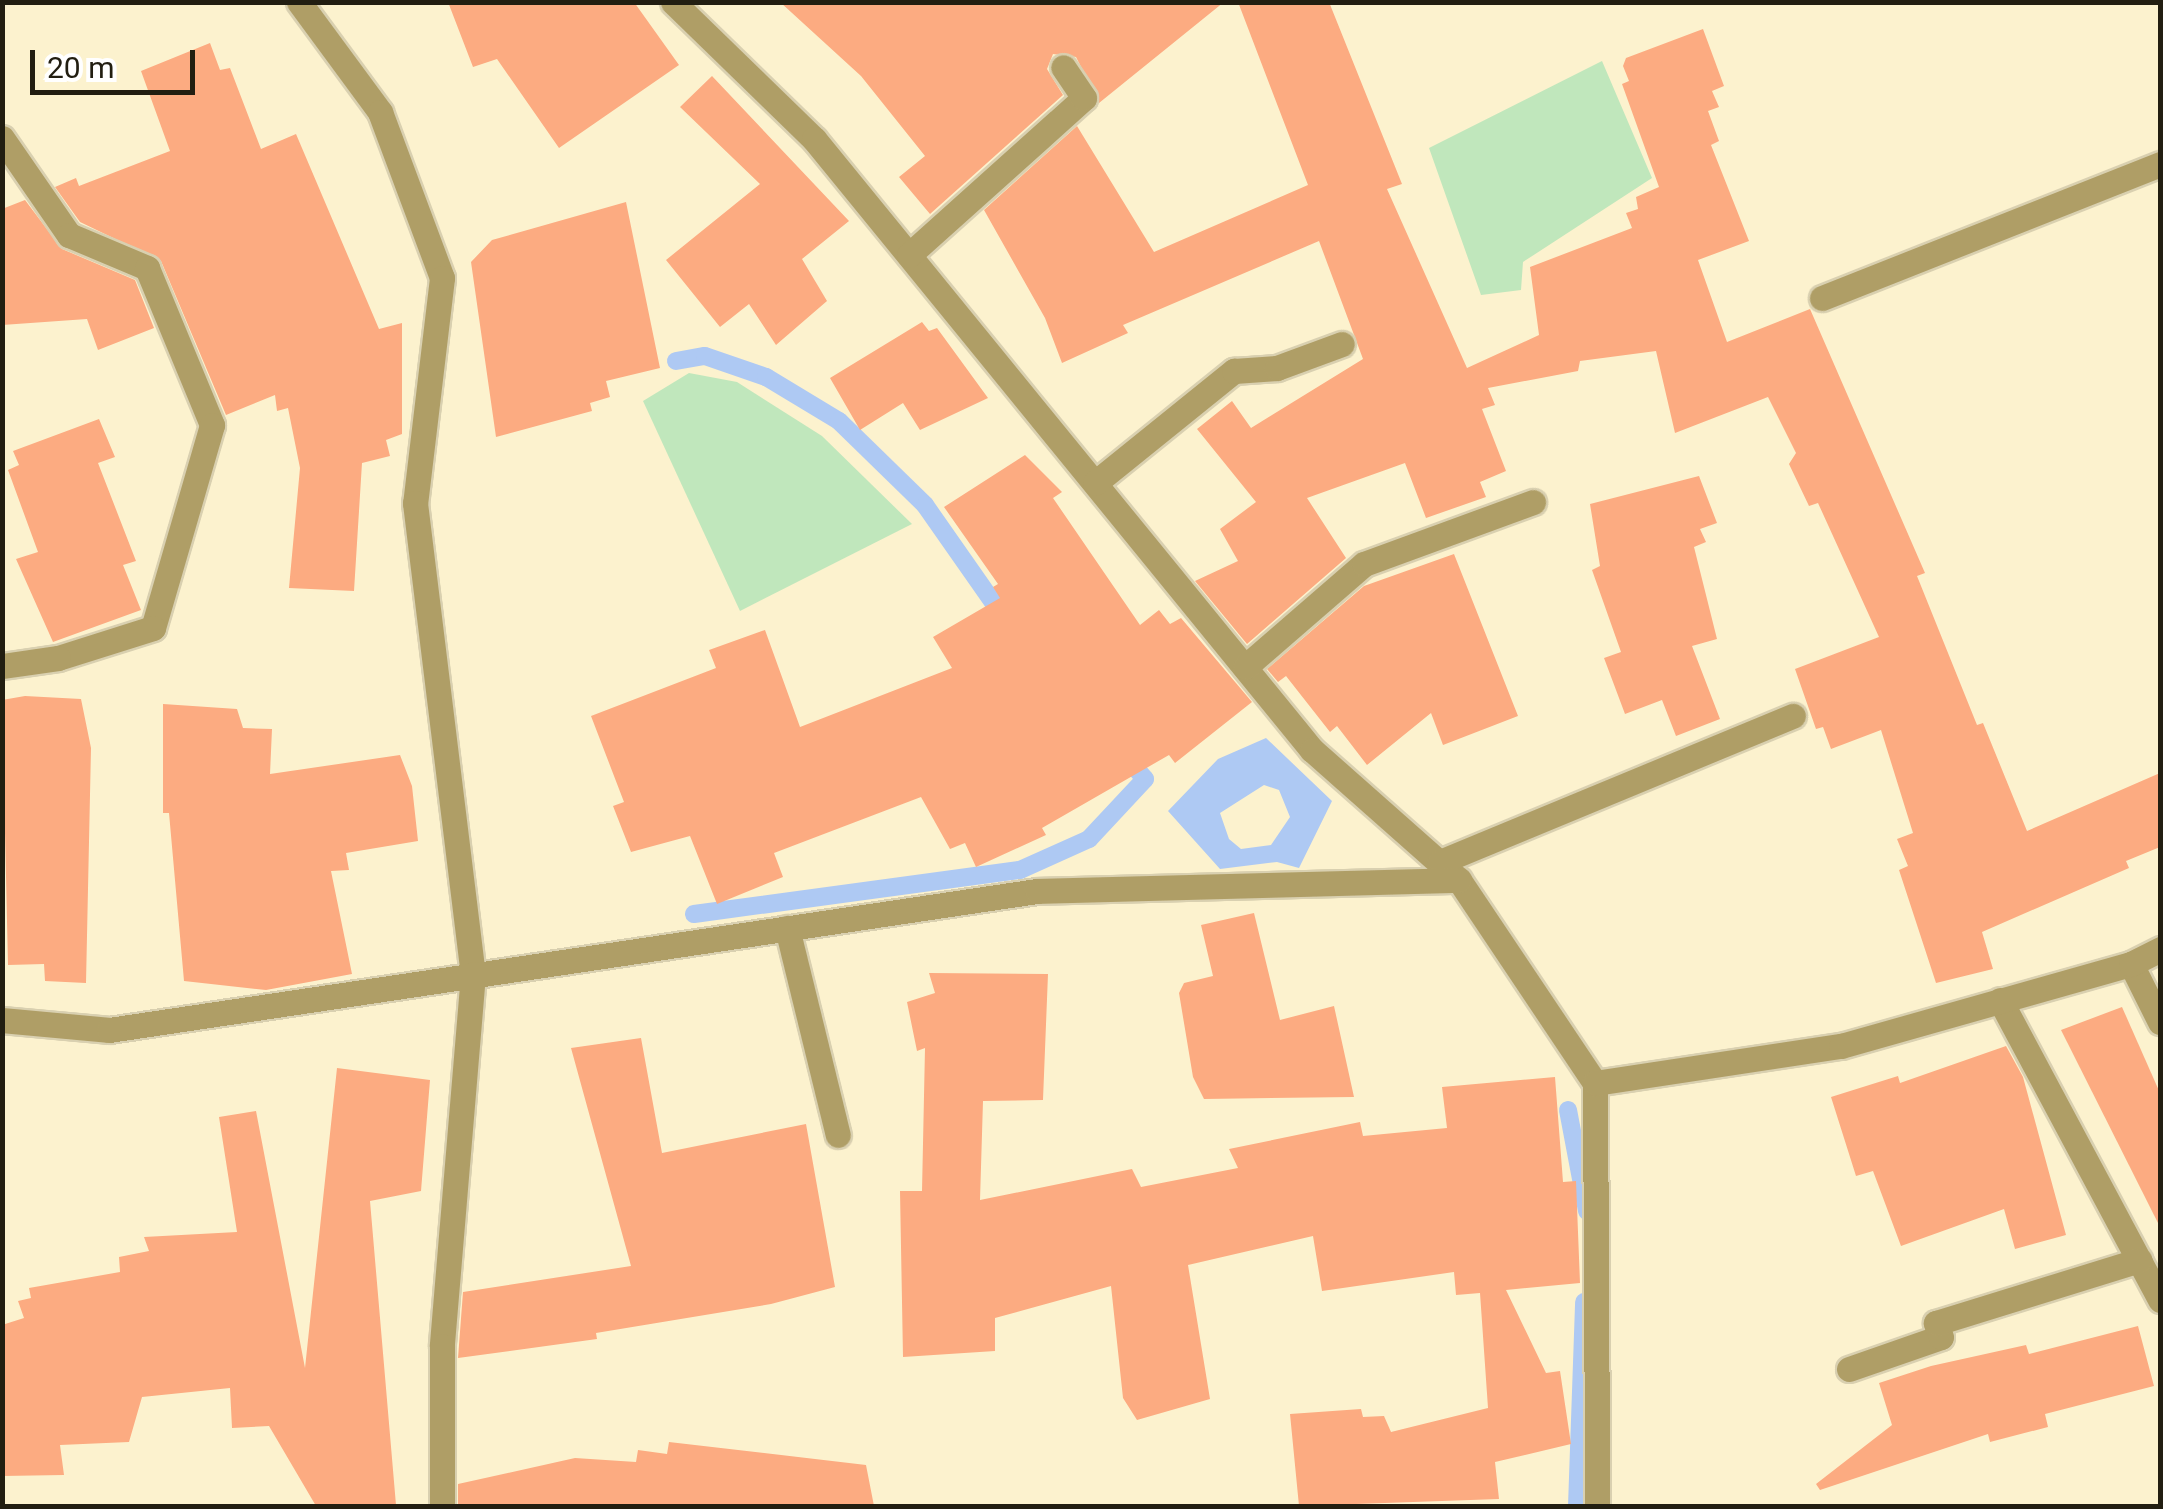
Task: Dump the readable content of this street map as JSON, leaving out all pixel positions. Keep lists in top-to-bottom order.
{
  "scale_bar": "20 m"
}
